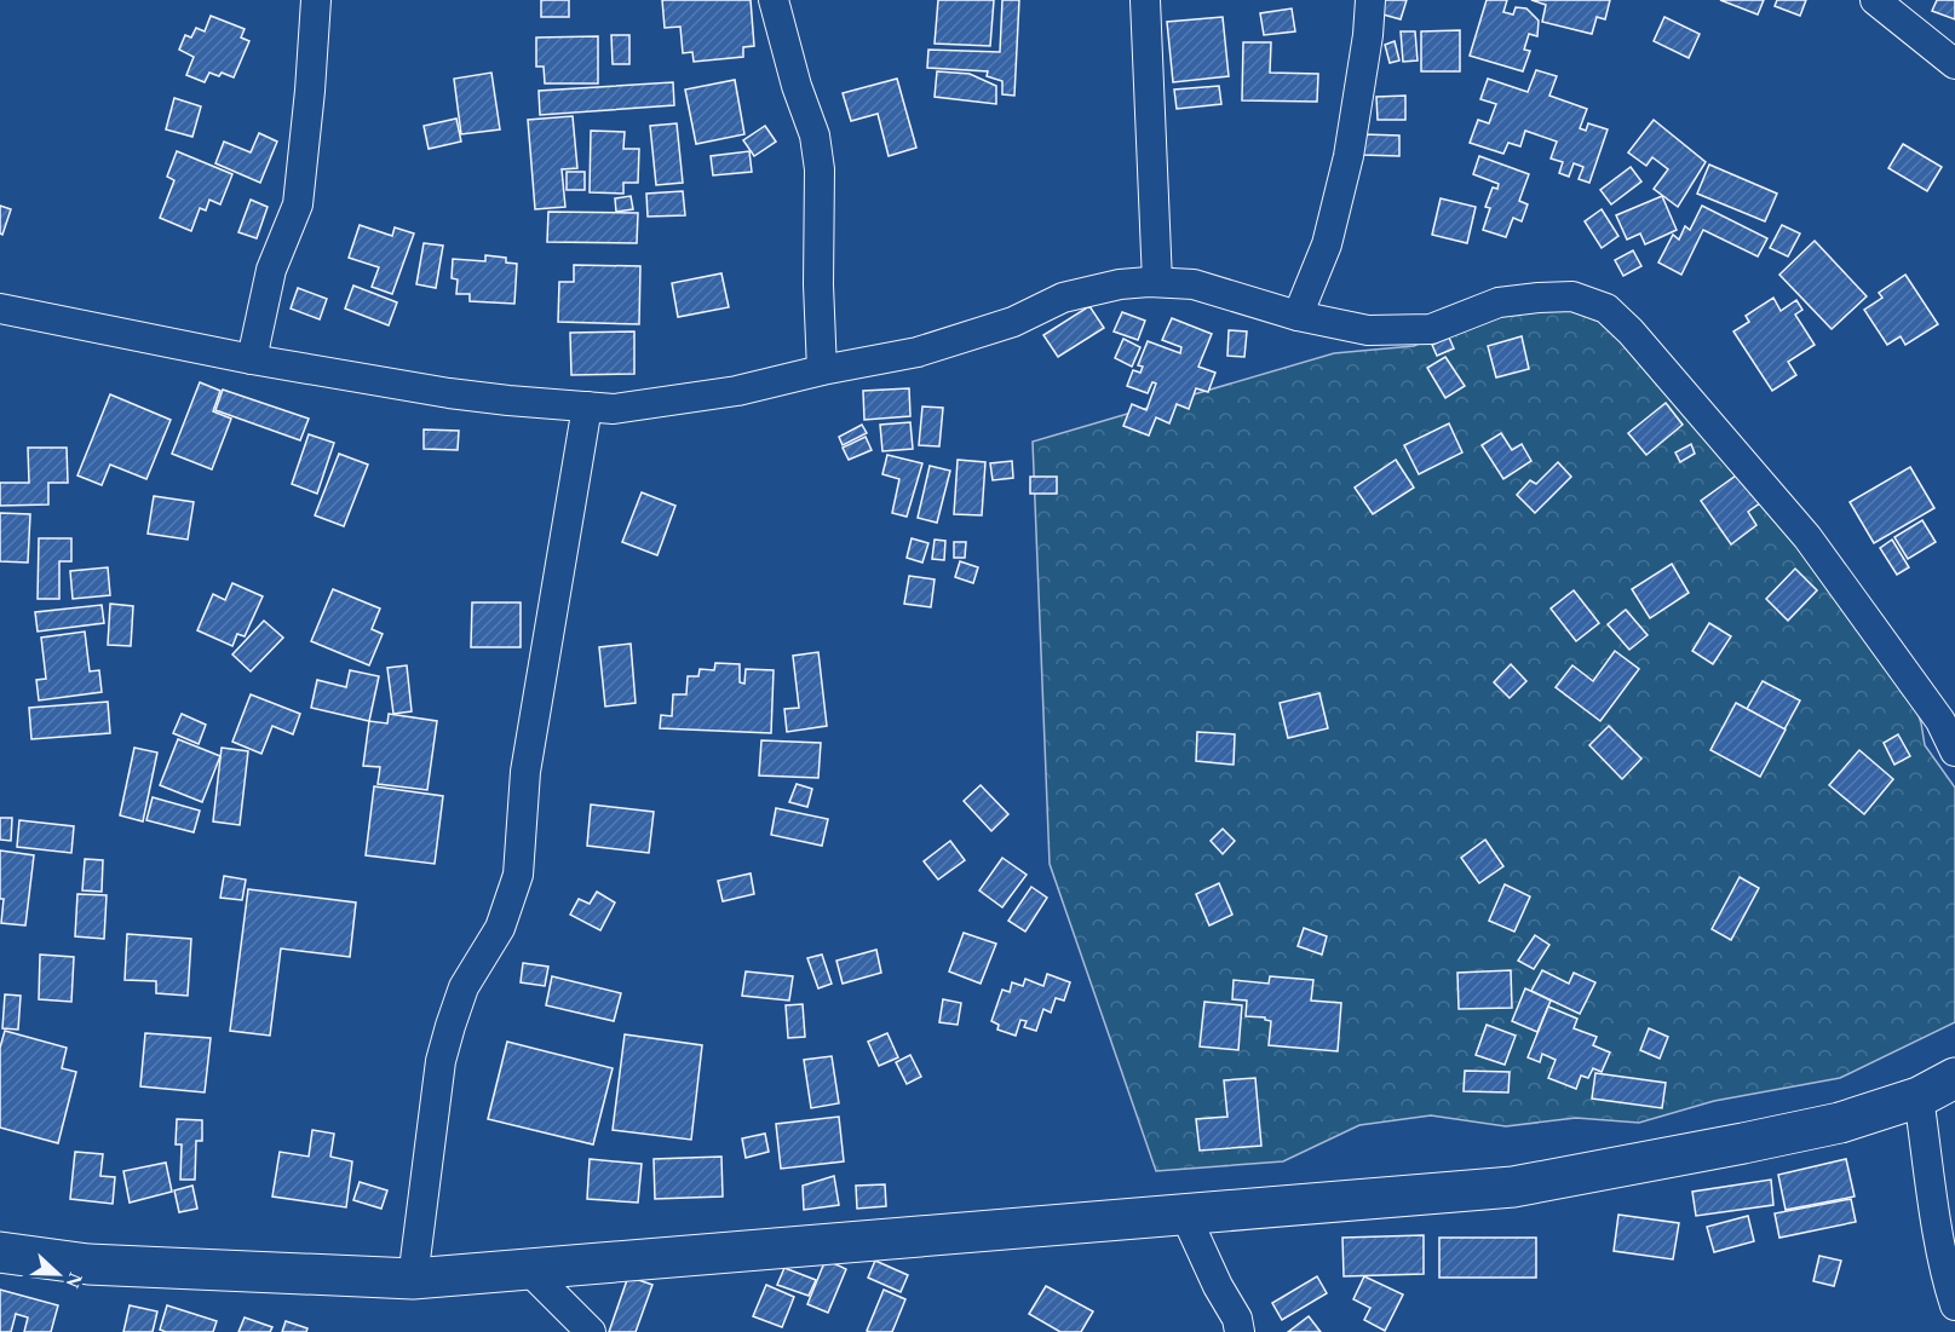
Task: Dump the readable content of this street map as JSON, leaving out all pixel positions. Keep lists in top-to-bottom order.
{
  "north": "right"
}
